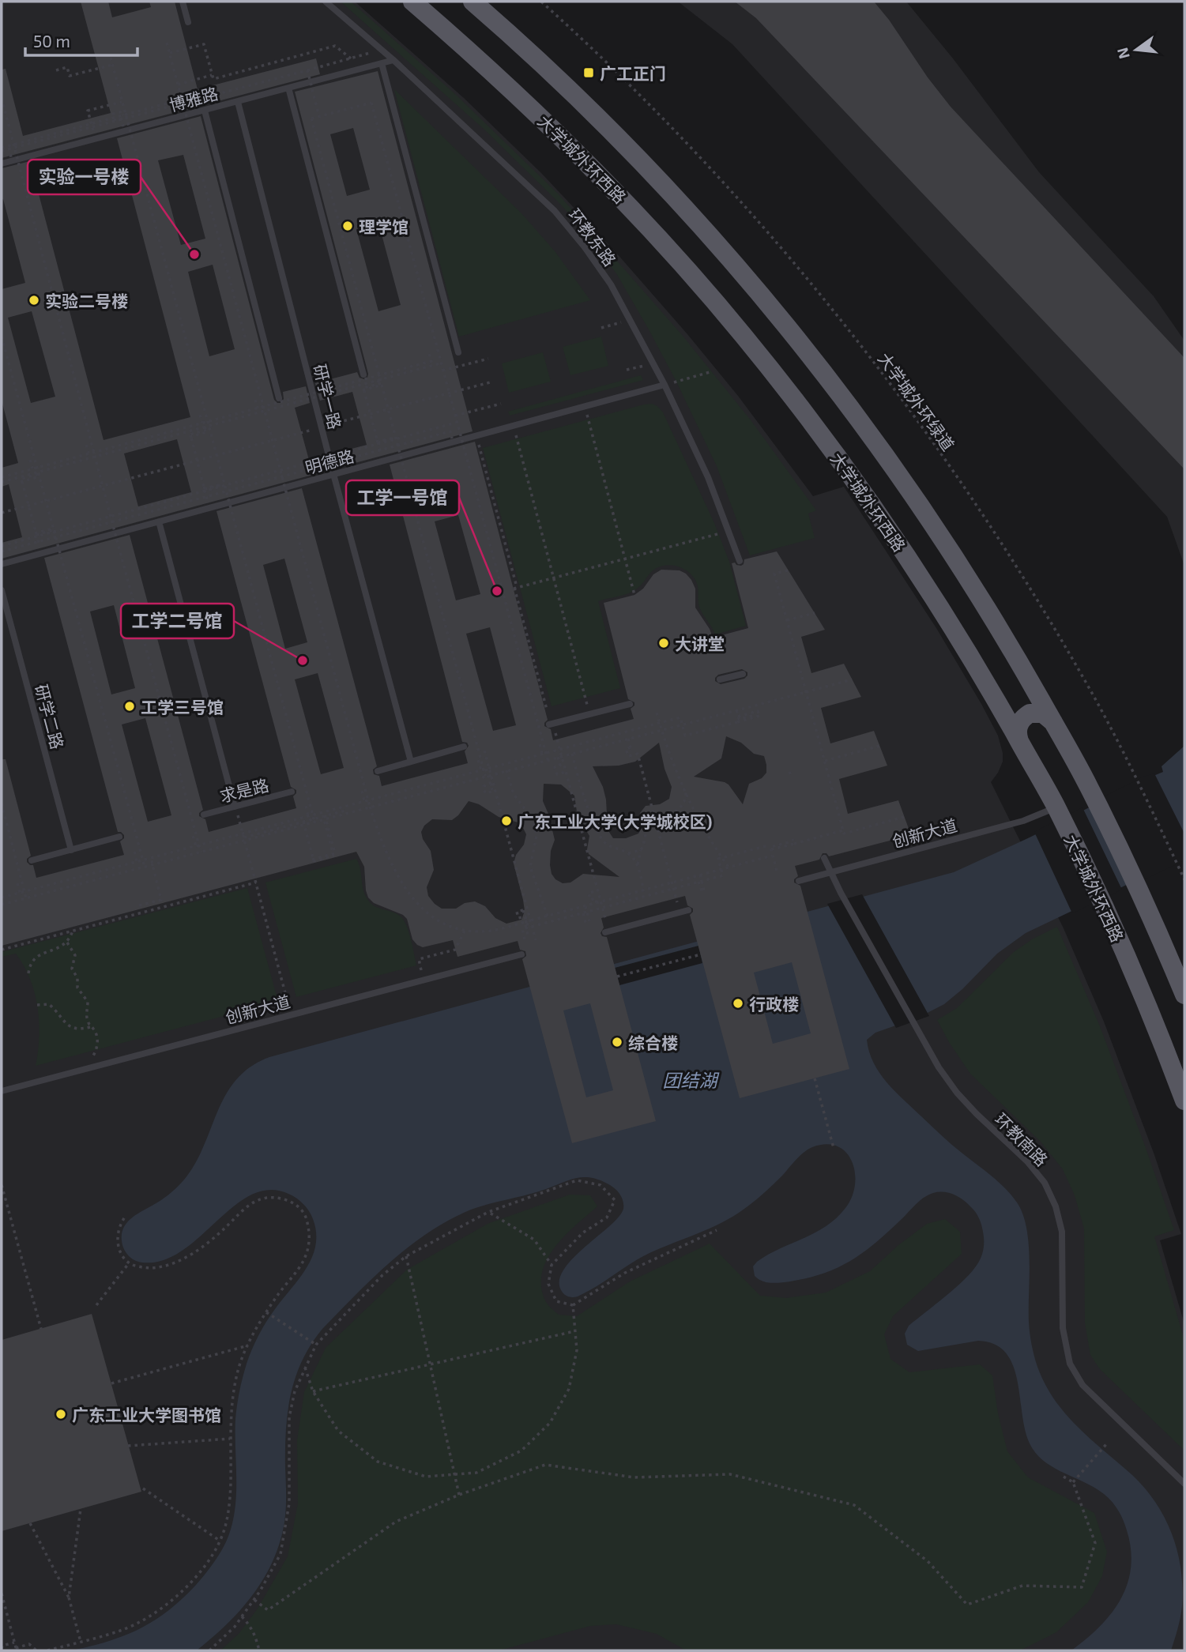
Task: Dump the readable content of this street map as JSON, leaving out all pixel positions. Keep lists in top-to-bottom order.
{
  "streets": {
    "main road": ["大学城外环西路"],
    "lane": [
      "博雅路",
      "环教东路",
      "研学一路",
      "明德路",
      "研学二路",
      "求是路",
      "创新大道",
      "环教南路"
    ],
    "path": ["大学城外环绿道"]
  },
  "crossings": [
    ["博雅路", "环教东路"],
    ["博雅路", "研学一路"],
    ["大学城外环西路", "创新大道"],
    ["环教东路", "明德路"],
    ["研学一路", "明德路"],
    ["创新大道", "环教南路"]
  ],
  "water": ["团结湖"],
  "places": {
    "transit": ["广工正门"],
    "other": [
      "理学馆",
      "实验一号楼",
      "实验二号楼",
      "工学一号馆",
      "大讲堂",
      "工学二号馆",
      "工学三号馆",
      "广东工业大学(大学城校区)",
      "行政楼",
      "综合楼",
      "广东工业大学图书馆"
    ]
  },
  "scale_bar": "50 m",
  "north": "left"
}
